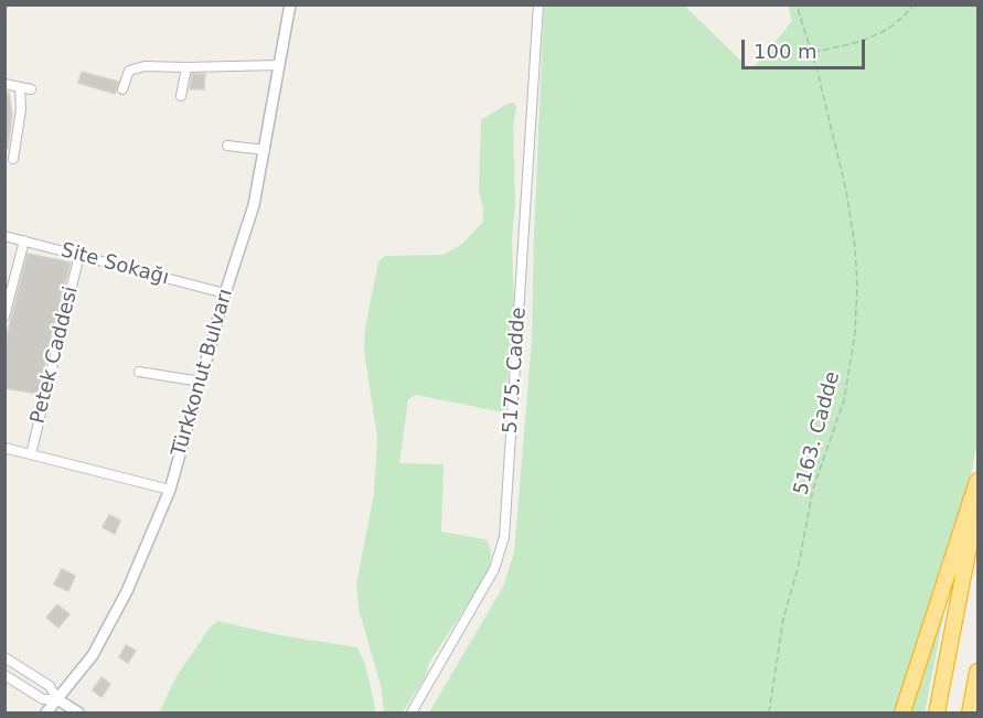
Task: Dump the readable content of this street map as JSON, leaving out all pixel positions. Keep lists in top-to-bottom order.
{
  "streets": {
    "street": [
      "Site Sokağı",
      "Petek Caddesi",
      "5175. Cadde",
      "Türkkonut Bulvarı"
    ],
    "path": ["5163. Cadde"]
  },
  "crossings": [
    ["Site Sokağı", "Petek Caddesi"],
    ["Site Sokağı", "Türkkonut Bulvarı"]
  ],
  "scale_bar": "100 m"
}
